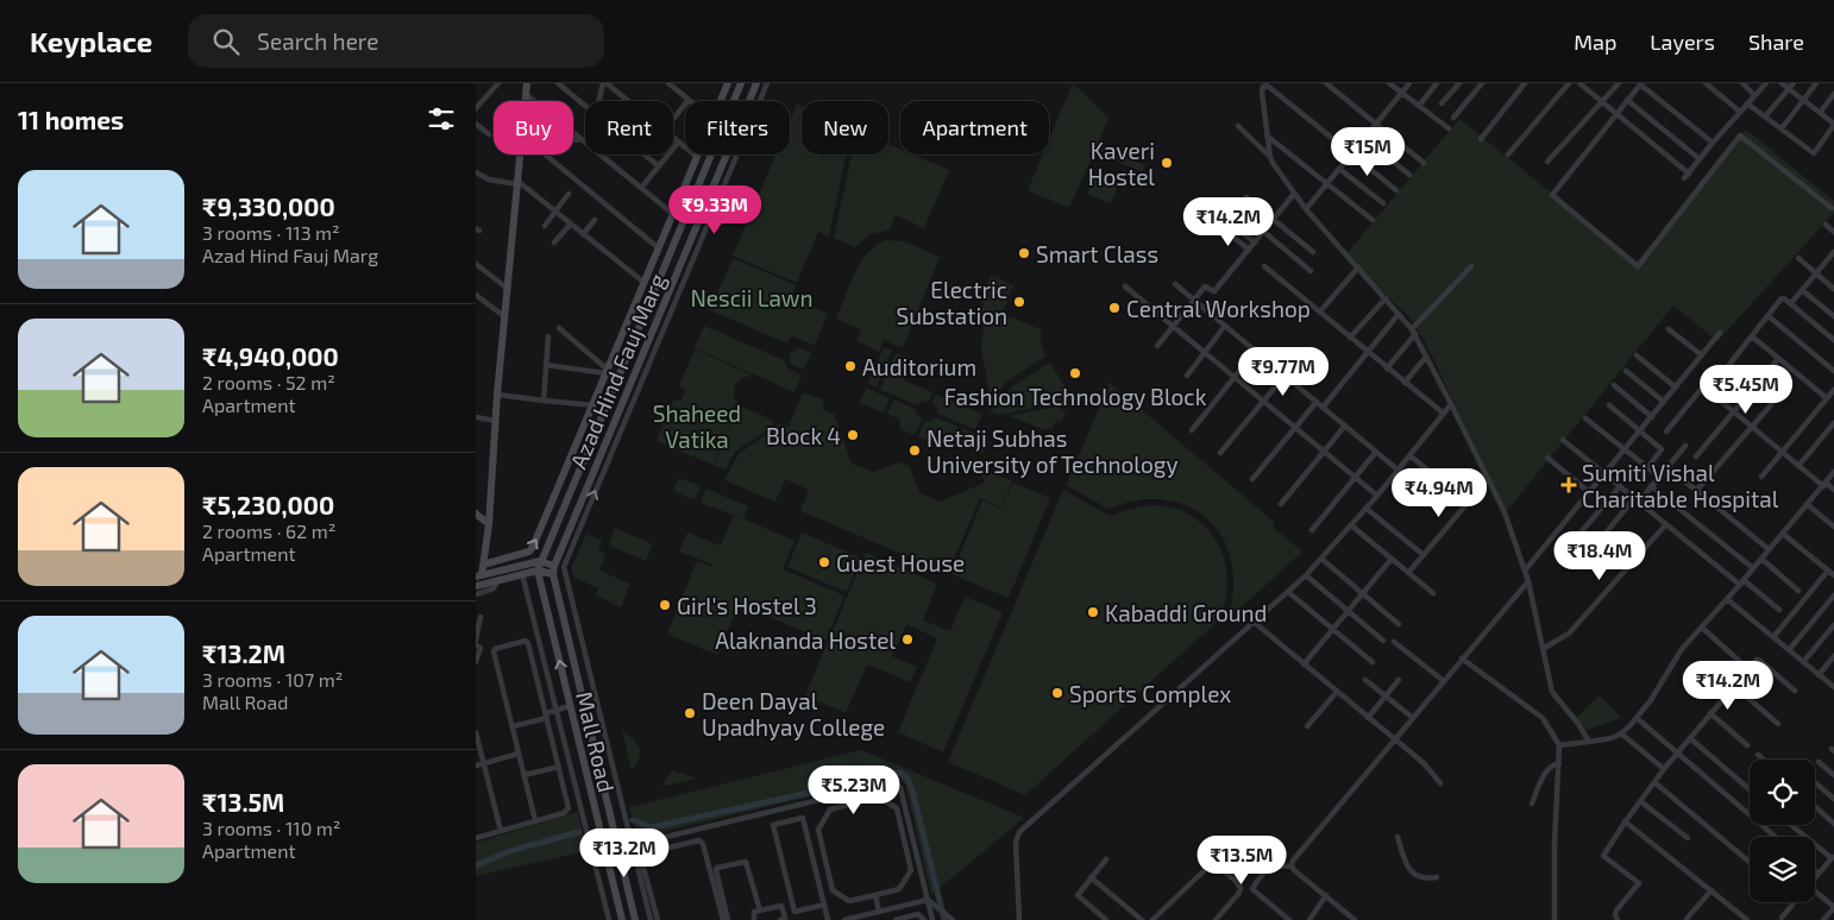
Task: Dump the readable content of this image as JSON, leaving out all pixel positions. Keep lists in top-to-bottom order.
{
  "streets": {
    "main road": ["Azad Hind Fauj Marg", "Mall Road"]
  },
  "crossings": [
    ["Azad Hind Fauj Marg", "Mall Road"]
  ],
  "parks": ["Nescii Lawn", "Shaheed Vatika"],
  "places": {
    "other": [
      "Kaveri Hostel",
      "Smart Class",
      "Electric Substation",
      "Central Workshop",
      "Auditorium",
      "Fashion Technology Block",
      "Block 4",
      "Netaji Subhas University of Technology",
      "Guest House",
      "Girl's Hostel 3",
      "Kabaddi Ground",
      "Alaknanda Hostel",
      "Sports Complex",
      "Deen Dayal Upadhyay College"
    ],
    "health": ["Sumiti Vishal Charitable Hospital"]
  },
  "page": {
    "header": "Keyplace",
    "search": "Search here",
    "nav": ["Map", "Layers", "Share"],
    "heading": "11 homes",
    "chip": [
      "Buy",
      "Rent",
      "Filters",
      "New",
      "Apartment"
    ],
    "price": [
      "₹15M",
      "₹9.33M",
      "₹14.2M",
      "₹9.77M",
      "₹5.45M",
      "₹4.94M",
      "₹18.4M",
      "₹14.2M",
      "₹5.23M",
      "₹13.2M",
      "₹13.5M"
    ],
    "list": [
      {
        "name": "₹9,330,000",
        "note": "3 rooms · 113 m² · Azad Hind Fauj Marg"
      },
      {
        "name": "₹4,940,000",
        "note": "2 rooms · 52 m² · Apartment"
      },
      {
        "name": "₹5,230,000",
        "note": "2 rooms · 62 m² · Apartment"
      },
      {
        "name": "₹13.2M",
        "note": "3 rooms · 107 m² · Mall Road"
      },
      {
        "name": "₹13.5M",
        "note": "3 rooms · 110 m² · Apartment"
      }
    ]
  }
}
